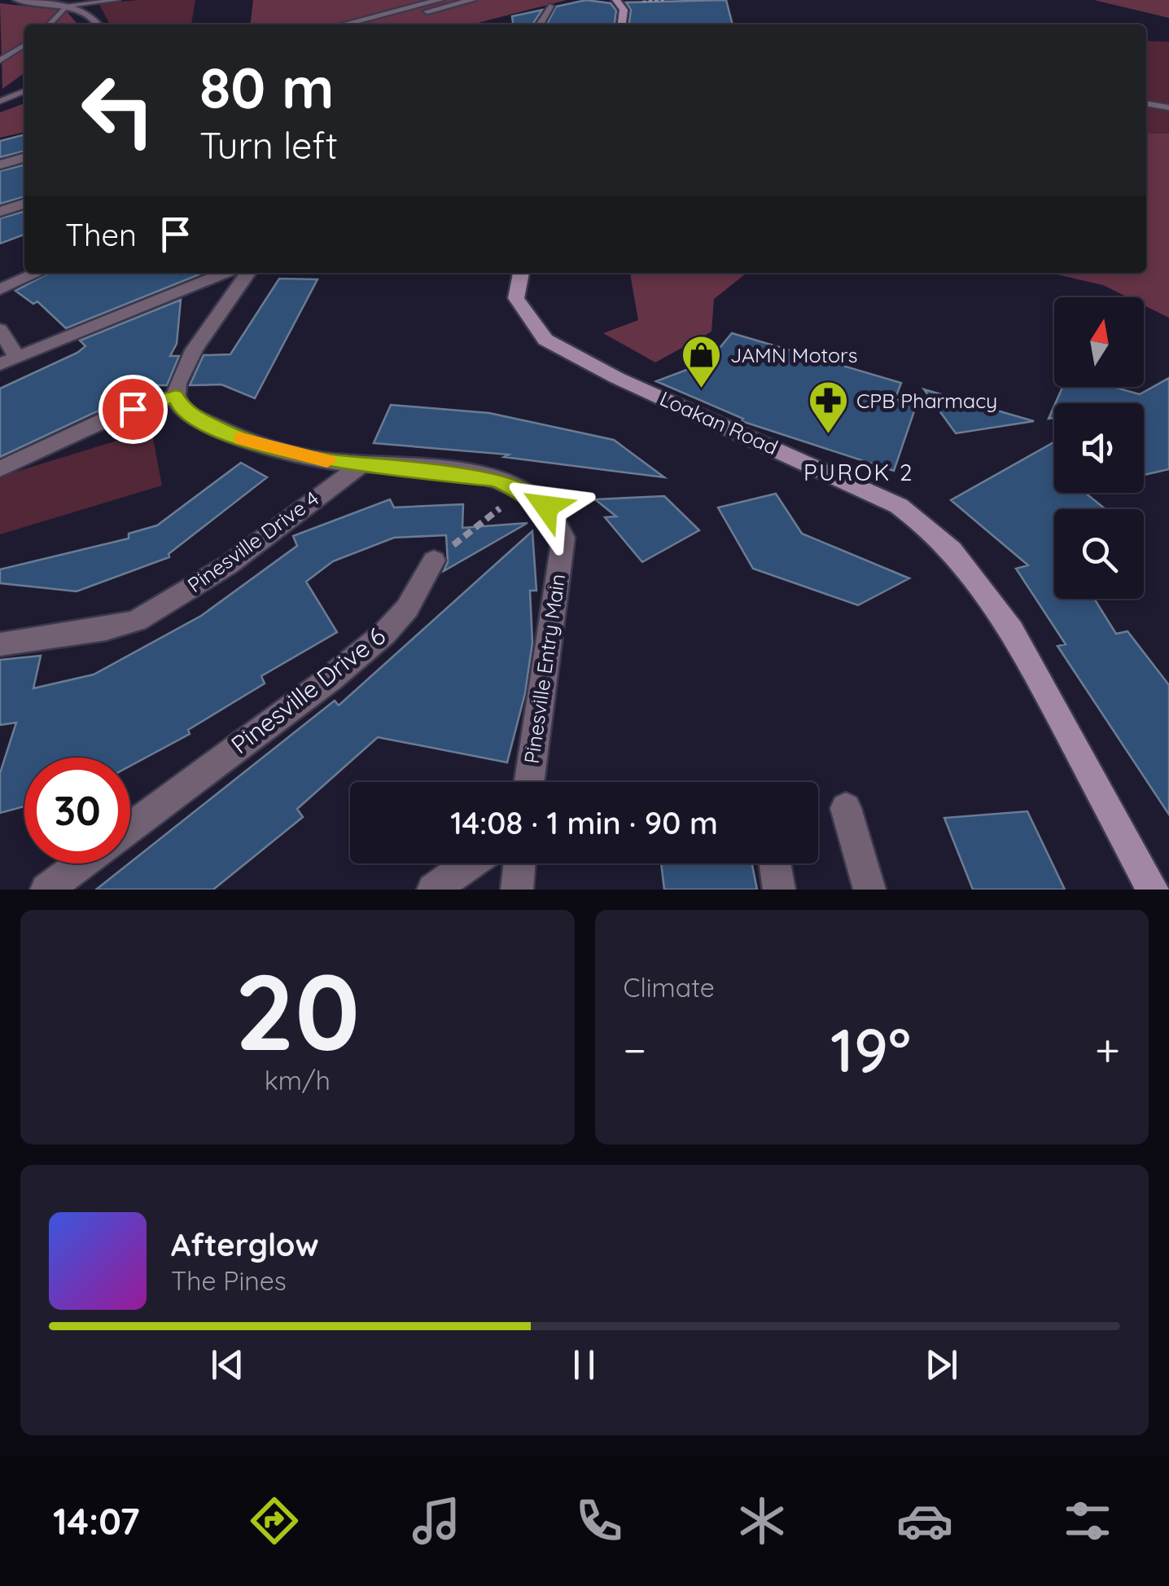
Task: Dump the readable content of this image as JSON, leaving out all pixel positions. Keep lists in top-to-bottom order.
{
  "streets": {
    "main road": ["Loakan Road"],
    "street": ["Pinesville Drive 4", "Pinesville Entry Main", "Pinesville Drive 6"]
  },
  "crossings": [
    ["Pinesville Drive 4", "Pinesville Entry Main"]
  ],
  "districts": ["PUROK 2"],
  "places": {
    "shop": ["JAMN Motors"],
    "pharmacy": ["CPB Pharmacy"]
  },
  "north": "top",
  "page": {
    "turn": ["80 m", "Turn left"],
    "then": "Then",
    "limit": "30",
    "trip": "14:08 · 1 min · 90 m",
    "tile": [
      ["20", "km/h"],
      "Climate"
    ],
    "heat": ["−", "19°", "+"],
    "song": ["Afterglow", "The Pines"],
    "tabs": "14:07"
  }
}
